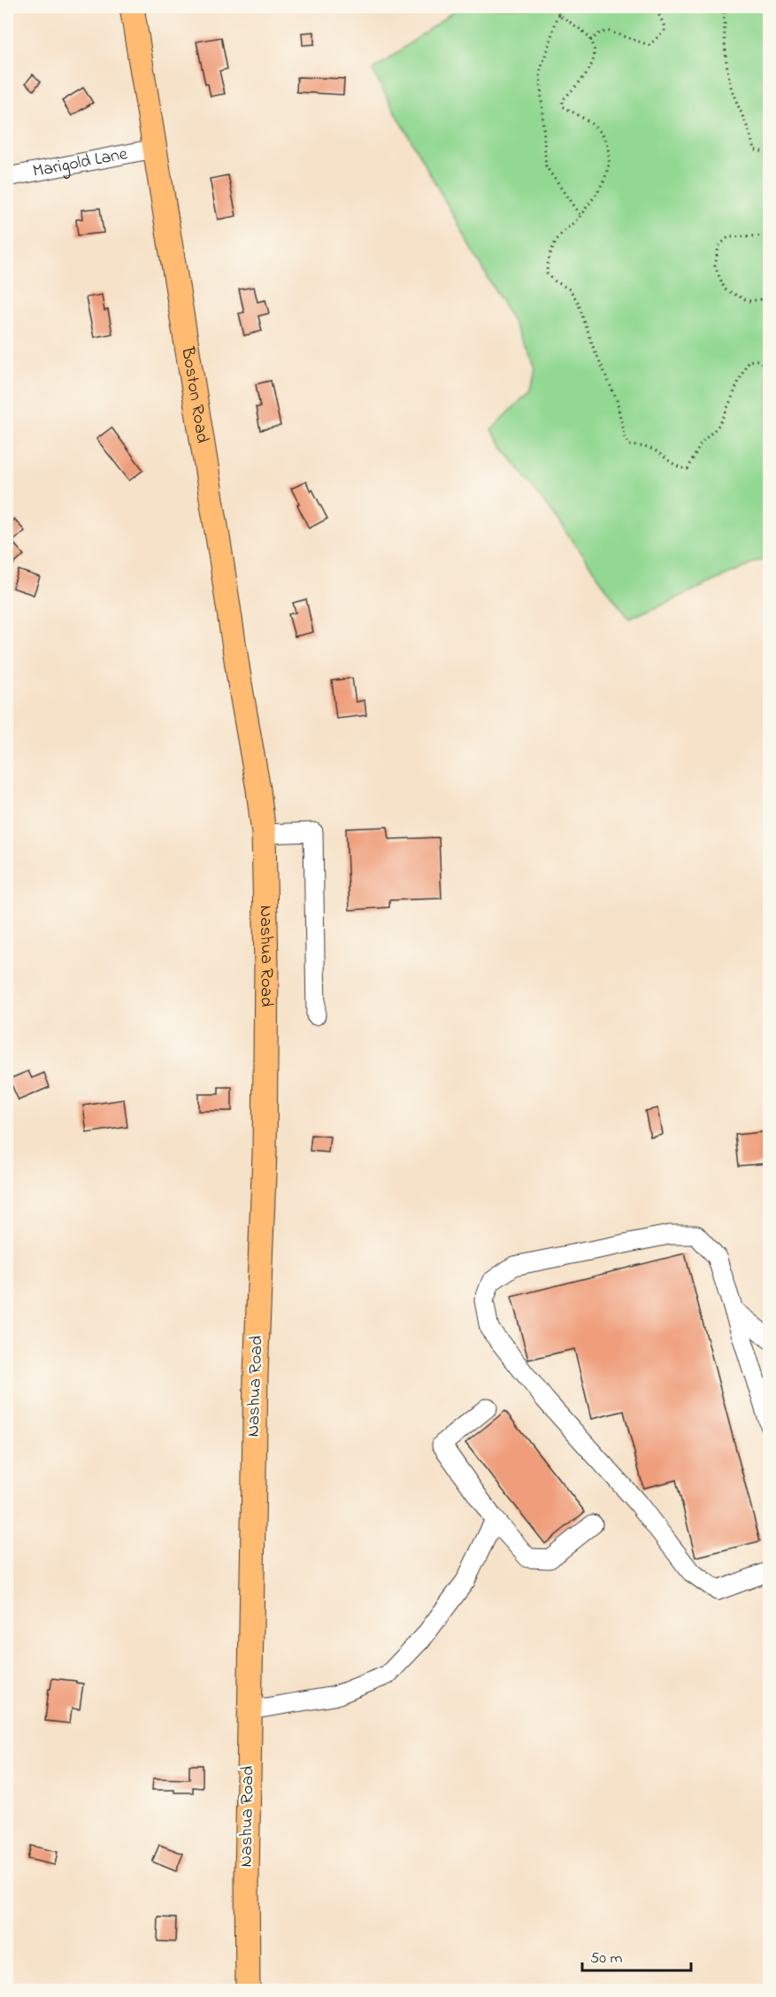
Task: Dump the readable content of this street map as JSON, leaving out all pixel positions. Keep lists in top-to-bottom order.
{
  "streets": {
    "main road": ["Boston Road", "Nashua Road"],
    "street": ["Marigold Lane"]
  },
  "crossings": [
    ["Marigold Lane", "Boston Road"],
    ["Boston Road", "Nashua Road"]
  ],
  "scale_bar": "50 m"
}
